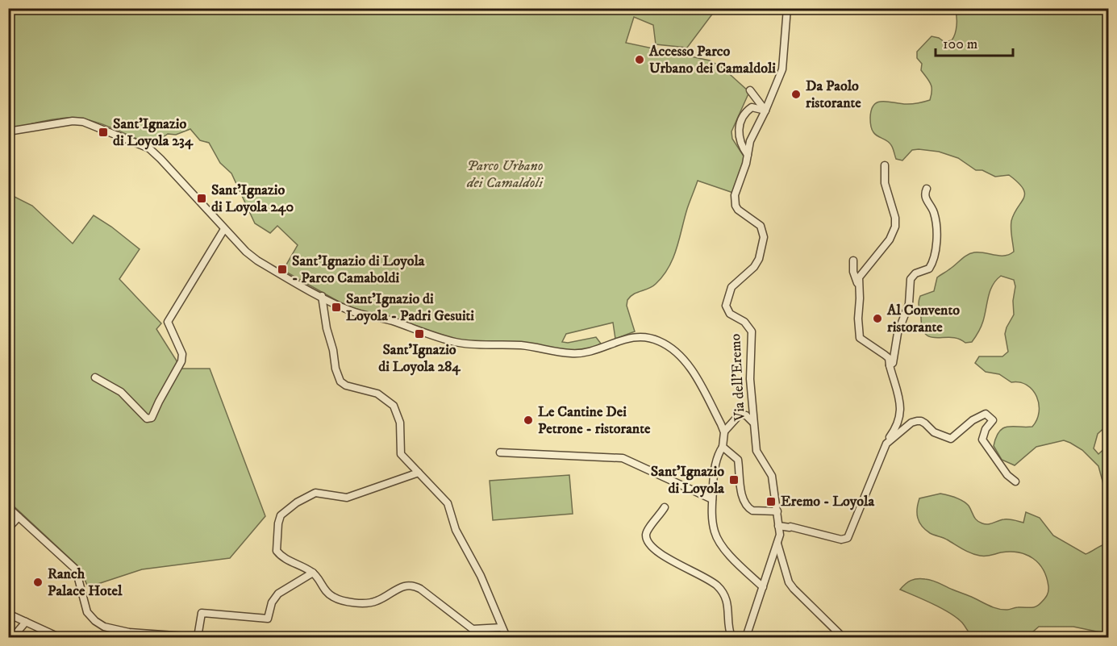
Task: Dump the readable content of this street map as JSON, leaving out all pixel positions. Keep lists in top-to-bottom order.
{
  "streets": {
    "street": ["Via dell'Eremo"]
  },
  "parks": ["Parco Urbano dei Camaldoli"],
  "places": {
    "other": [
      "Accesso Parco Urbano dei Camaldoli",
      "Da Paolo ristorante",
      "Al Convento ristorante",
      "Le Cantine Dei Petrone - ristorante",
      "Ranch Palace Hotel"
    ],
    "transit": [
      "Sant'Ignazio di Loyola 234",
      "Sant'Ignazio di Loyola 240",
      "Sant'Ignazio di Loyola - Parco Camaboldi",
      "Sant'Ignazio di Loyola - Padri Gesuiti",
      "Sant'Ignazio di Loyola 284",
      "Sant'Ignazio di Loyola",
      "Eremo - Loyola"
    ]
  },
  "scale_bar": "100 m"
}
